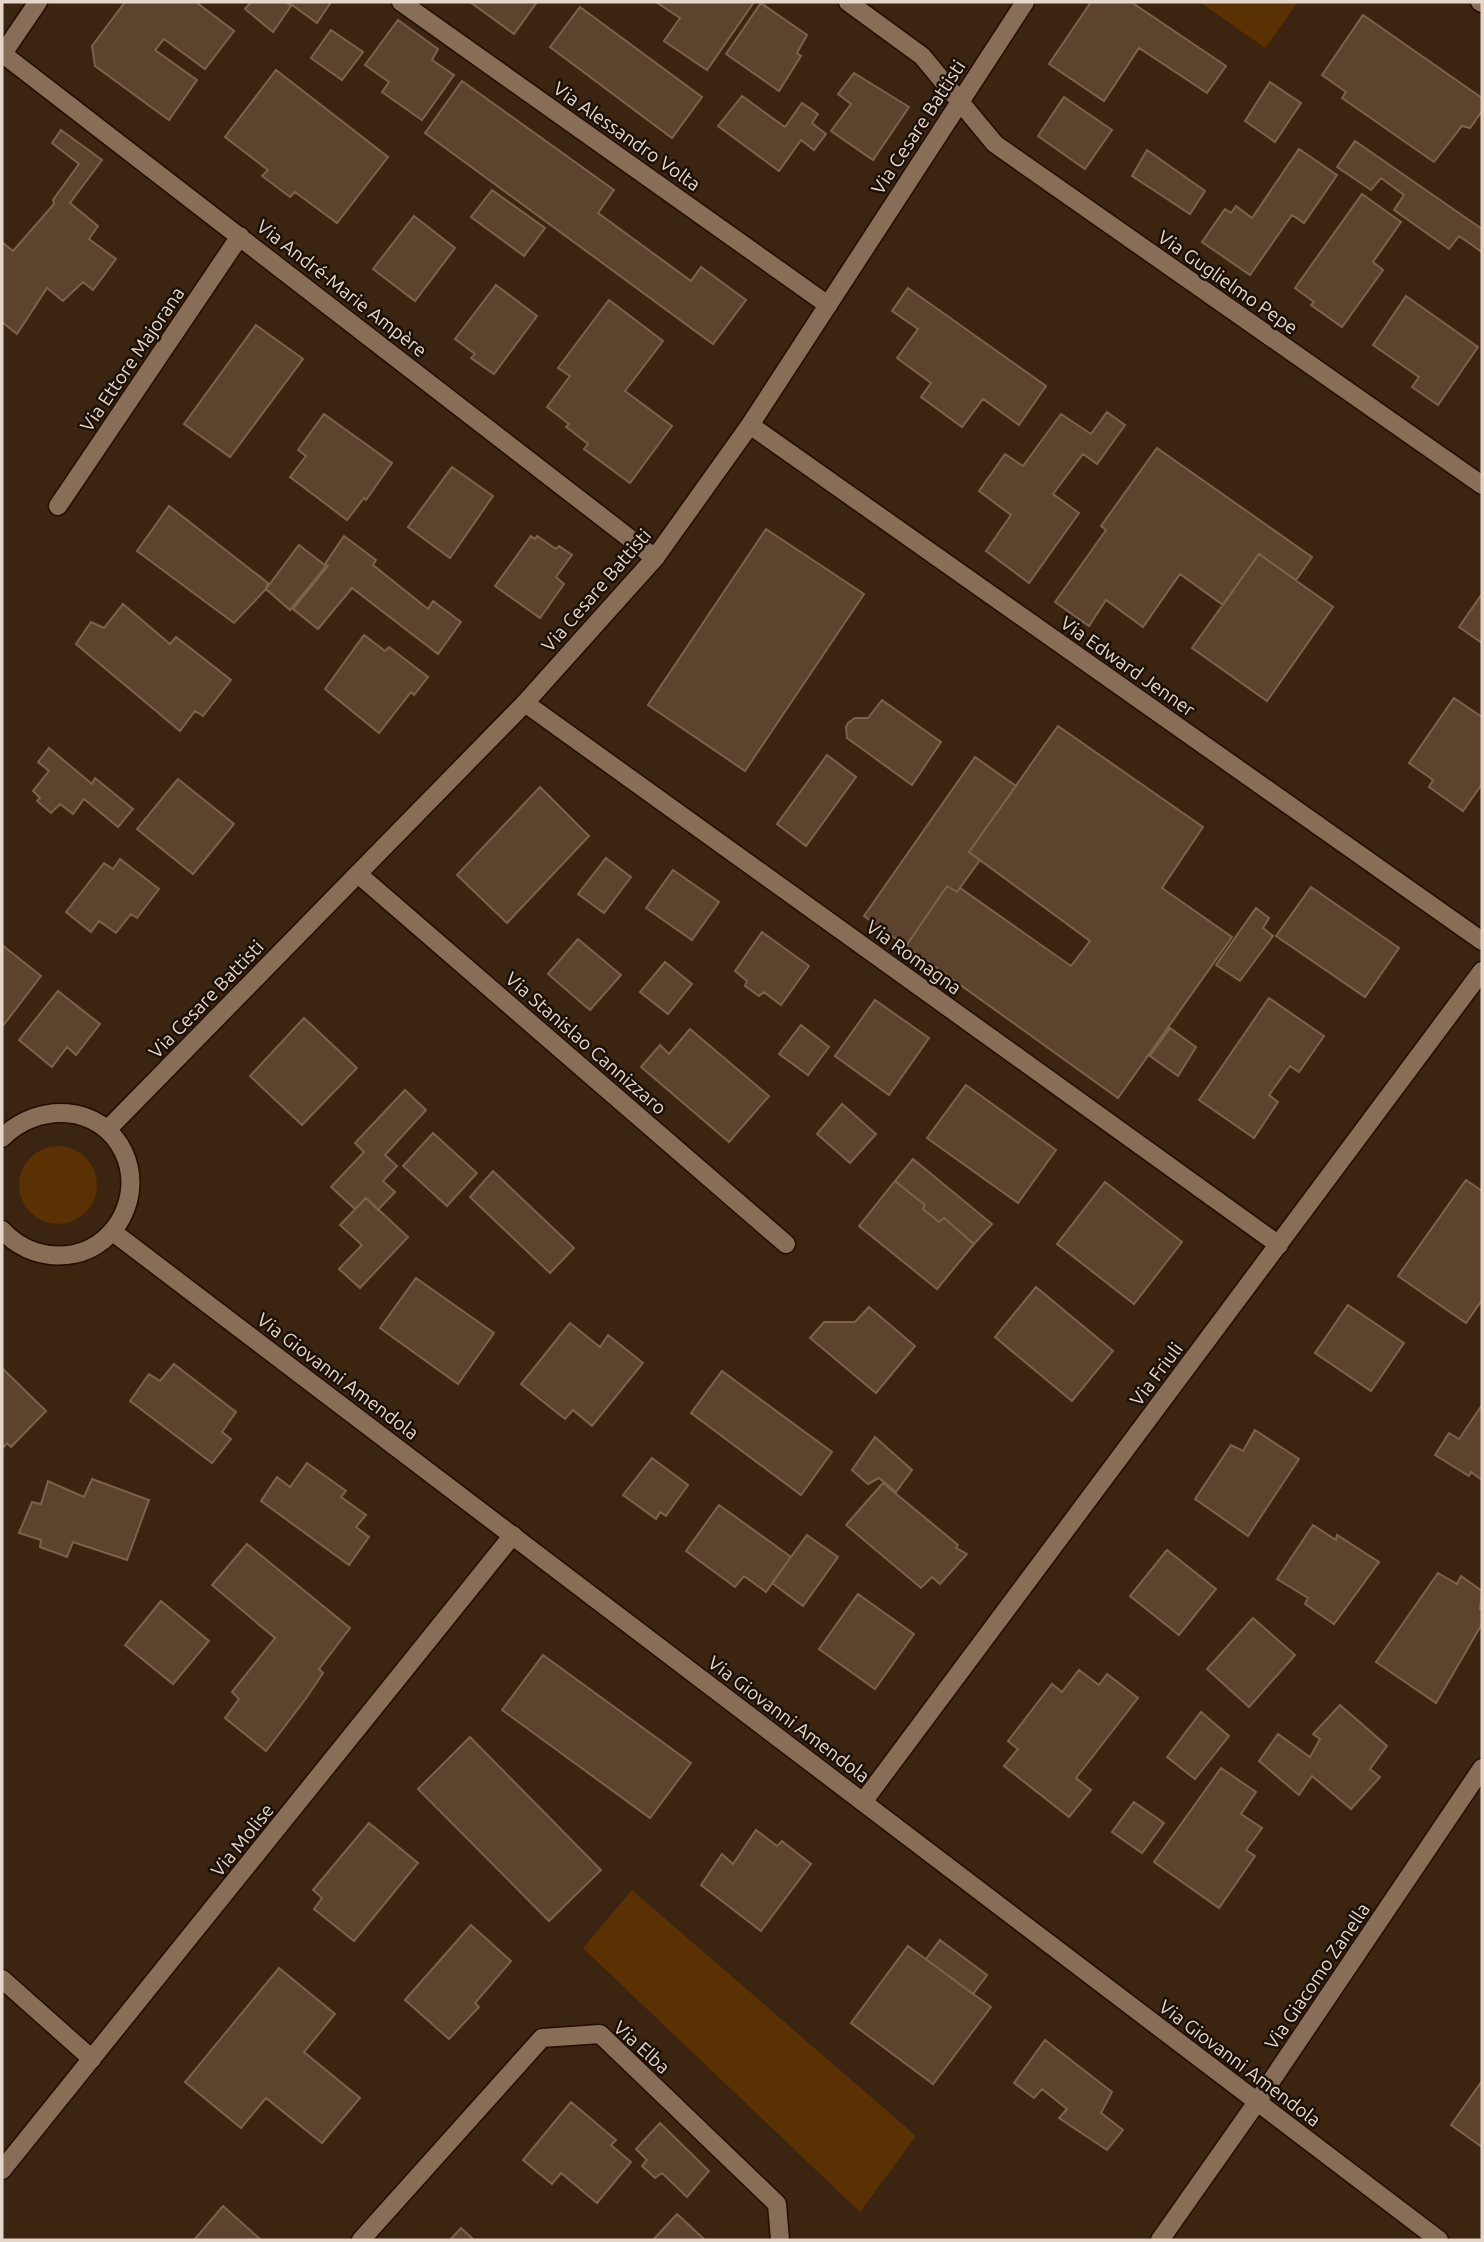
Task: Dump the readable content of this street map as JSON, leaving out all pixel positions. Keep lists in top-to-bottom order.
{
  "streets": {
    "street": [
      "Via Cesare Battisti",
      "Via Alessandro Volta",
      "Via Guglielmo Pepe",
      "Via André-Marie Ampère",
      "Via Ettore Majorana",
      "Via Edward Jenner",
      "Via Romagna",
      "Via Stanislao Cannizzaro",
      "Via Friuli",
      "Via Giovanni Amendola",
      "Via Molise",
      "Via Giacomo Zanella",
      "Via Elba"
    ]
  },
  "crossings": [
    ["Via Cesare Battisti", "Via Alessandro Volta"],
    ["Via Cesare Battisti", "Via Guglielmo Pepe"],
    ["Via Cesare Battisti", "Via André-Marie Ampère"],
    ["Via Cesare Battisti", "Via Edward Jenner"],
    ["Via Cesare Battisti", "Via Romagna"],
    ["Via Cesare Battisti", "Via Stanislao Cannizzaro"],
    ["Via André-Marie Ampère", "Via Ettore Majorana"],
    ["Via Romagna", "Via Friuli"],
    ["Via Friuli", "Via Giovanni Amendola"],
    ["Via Giovanni Amendola", "Via Molise"],
    ["Via Giovanni Amendola", "Via Giacomo Zanella"]
  ]
}
